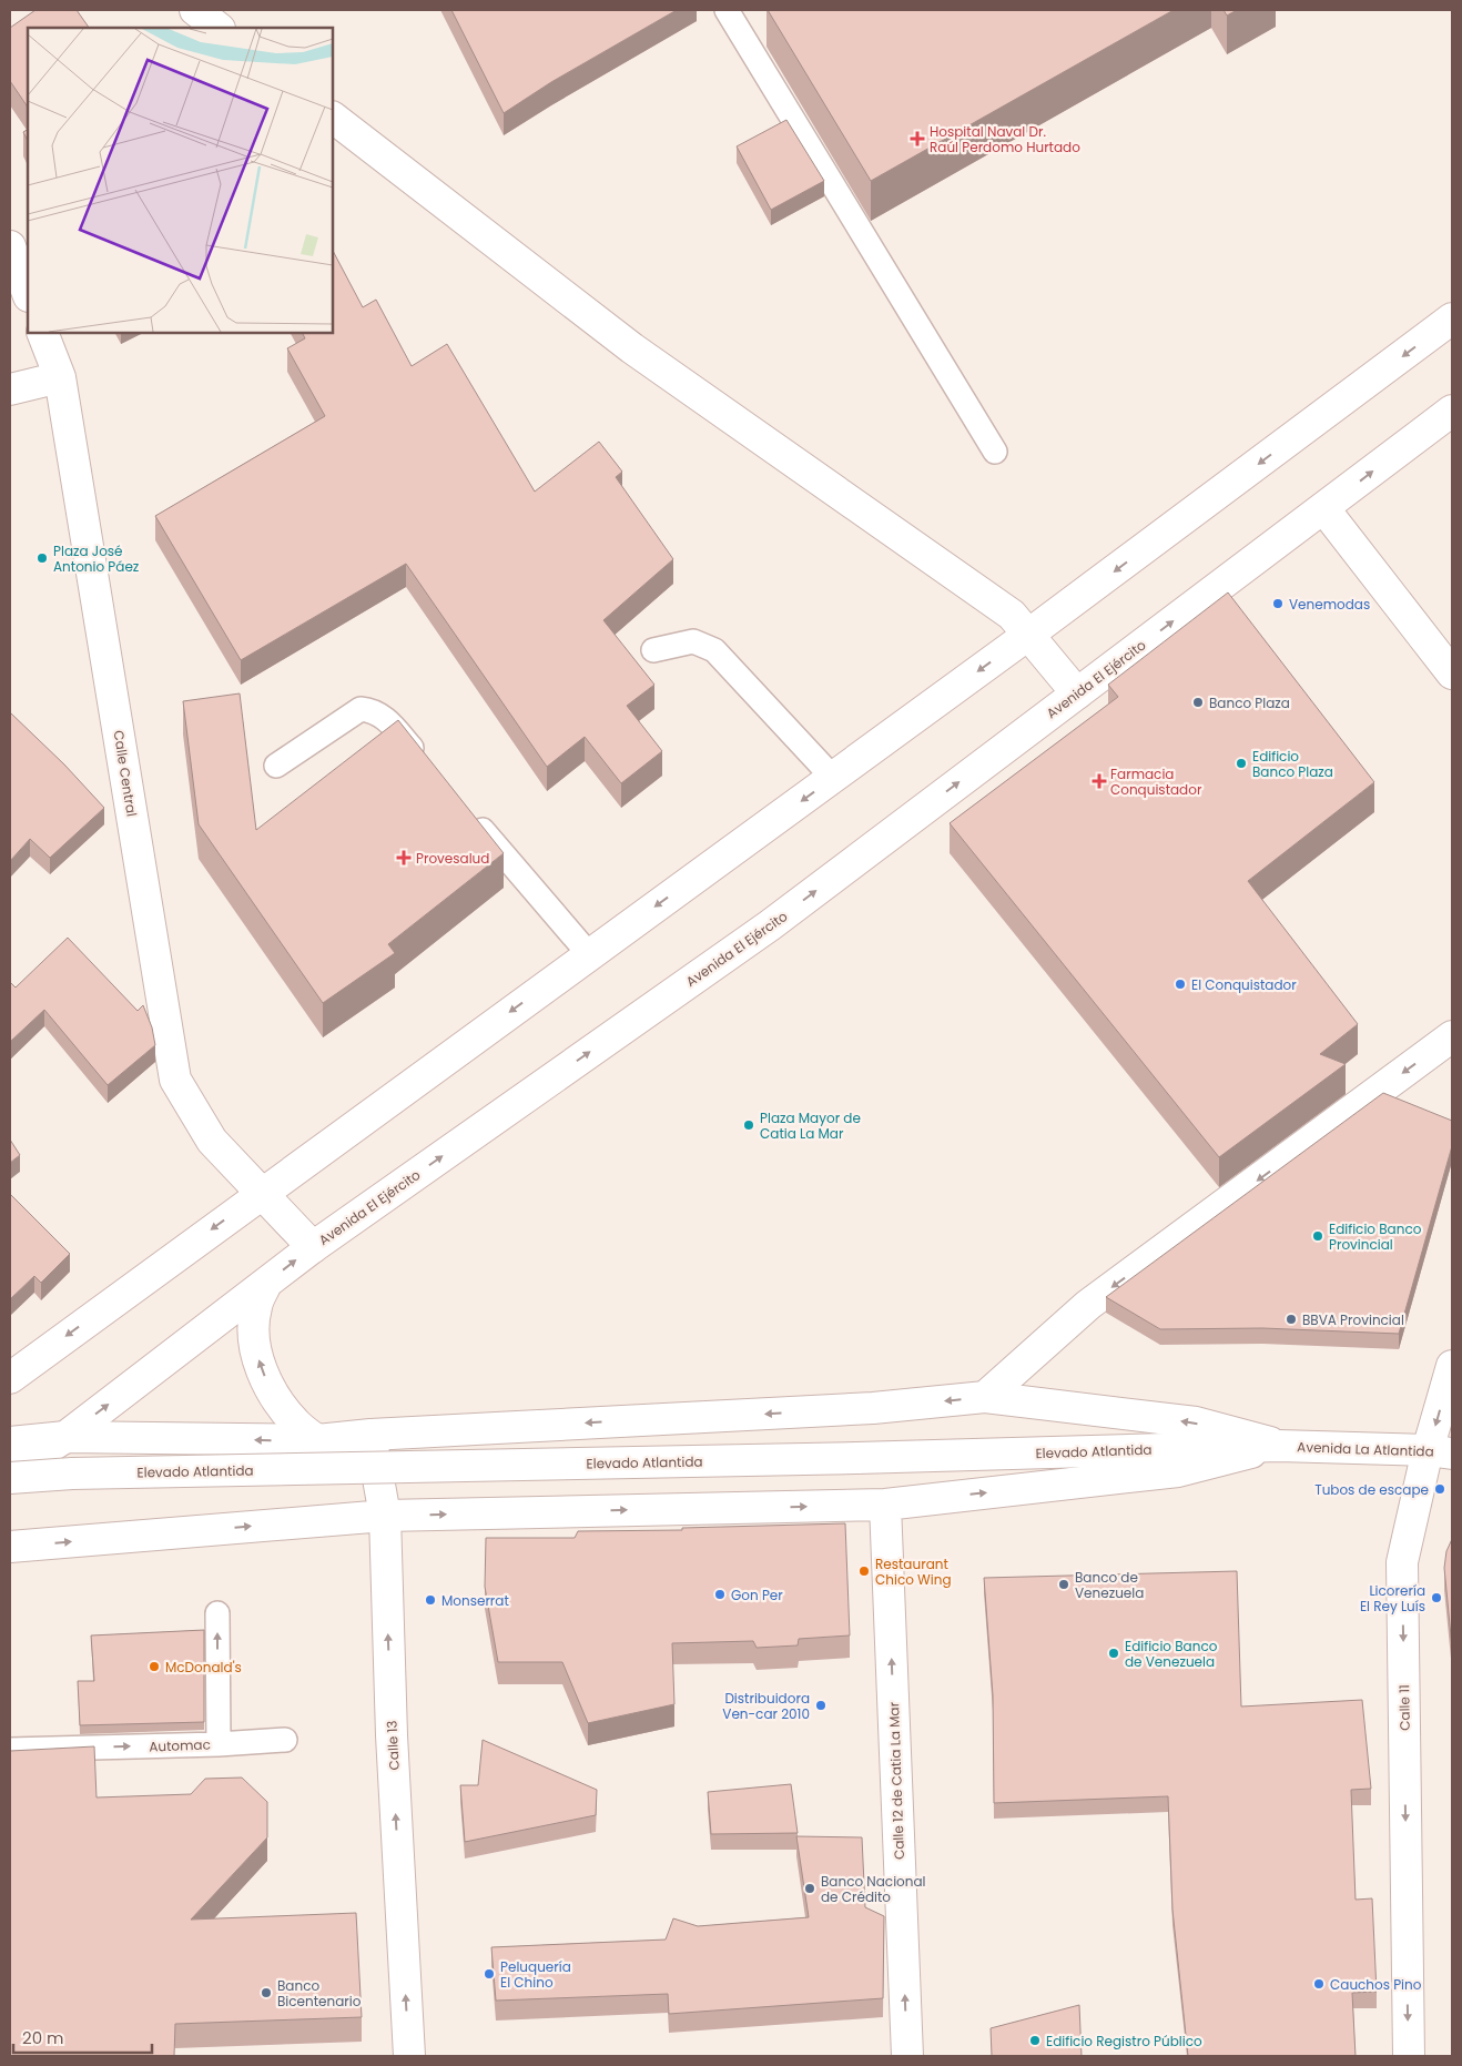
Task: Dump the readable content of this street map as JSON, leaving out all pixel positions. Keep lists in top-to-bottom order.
{
  "streets": {
    "street": [
      "Avenida El Ejército",
      "Calle Central",
      "Avenida La Atlantida",
      "Elevado Atlantida",
      "Calle 11",
      "Calle 13",
      "Calle 12 de Catia La Mar"
    ],
    "lane": ["Automac"]
  },
  "crossings": [
    ["Avenida El Ejército", "Calle Central"],
    ["Avenida La Atlantida", "Elevado Atlantida"],
    ["Avenida La Atlantida", "Calle 11"]
  ],
  "one_way": ["Calle 11", "Calle 13", "Calle 12 de Catia La Mar"],
  "places": {
    "health": ["Hospital Naval Dr. Raúl Perdomo Hurtado", "Farmacia Conquistador", "Provesalud"],
    "other": [
      "Plaza José Antonio Páez",
      "Venemodas",
      "Banco Plaza",
      "Edificio Banco Plaza",
      "El Conquistador",
      "Plaza Mayor de Catia La Mar",
      "Edificio Banco Provincial",
      "BBVA Provincial",
      "Tubos de escape",
      "Restaurant Chico Wing",
      "Banco de Venezuela",
      "Gon Per",
      "Licorería El Rey Luís",
      "Monserrat",
      "Edificio Banco de Venezuela",
      "McDonald's",
      "Distribuidora Ven-car 2010",
      "Banco Nacional de Crédito",
      "Peluquería El Chino",
      "Cauchos Pino",
      "Banco Bicentenario",
      "Edificio Registro Público"
    ]
  },
  "scale_bar": "20 m"
}
